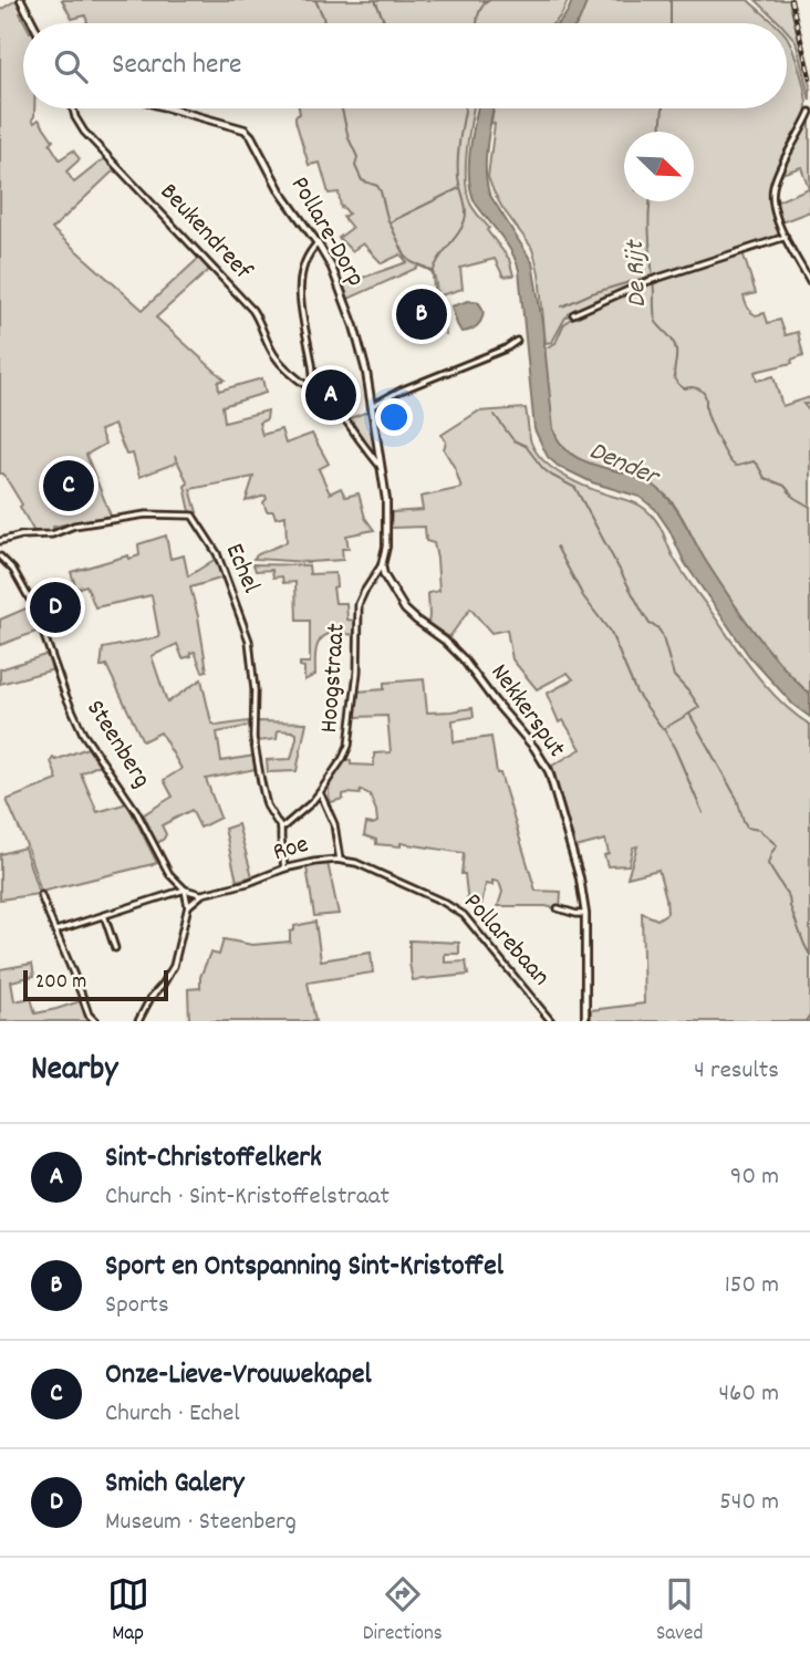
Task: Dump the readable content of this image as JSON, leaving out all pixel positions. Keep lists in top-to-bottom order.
{
  "streets": {
    "street": [
      "Beukendreef",
      "Pollare-Dorp",
      "Echel",
      "Hoogstraat",
      "Nekkersput",
      "Steenberg",
      "Roe",
      "Pollarebaan"
    ]
  },
  "crossings": [
    ["Beukendreef", "Pollare-Dorp"],
    ["Pollare-Dorp", "Hoogstraat"],
    ["Pollare-Dorp", "Nekkersput"],
    ["Echel", "Hoogstraat"],
    ["Hoogstraat", "Nekkersput"],
    ["Hoogstraat", "Roe"],
    ["Roe", "Pollarebaan"]
  ],
  "water": ["De Rijt", "Dender"],
  "scale_bar": "200 m",
  "north": "bottom right",
  "page": {
    "search": "Search here",
    "pins": [
      "B",
      "A",
      "C",
      "D"
    ],
    "scale": "200 m",
    "heading": ["Nearby", "4 results"],
    "list": [
      {
        "mark": "A",
        "name": "Sint-Christoffelkerk",
        "note": "Church · Sint-Kristoffelstraat",
        "value": "90 m"
      },
      {
        "mark": "B",
        "name": "Sport en Ontspanning Sint-Kristoffel",
        "note": "Sports",
        "value": "150 m"
      },
      {
        "mark": "C",
        "name": "Onze-Lieve-Vrouwekapel",
        "note": "Church · Echel",
        "value": "460 m"
      },
      {
        "mark": "D",
        "name": "Smich Galery",
        "note": "Museum · Steenberg",
        "value": "540 m"
      }
    ],
    "nav": ["Map", "Directions", "Saved"]
  }
}
